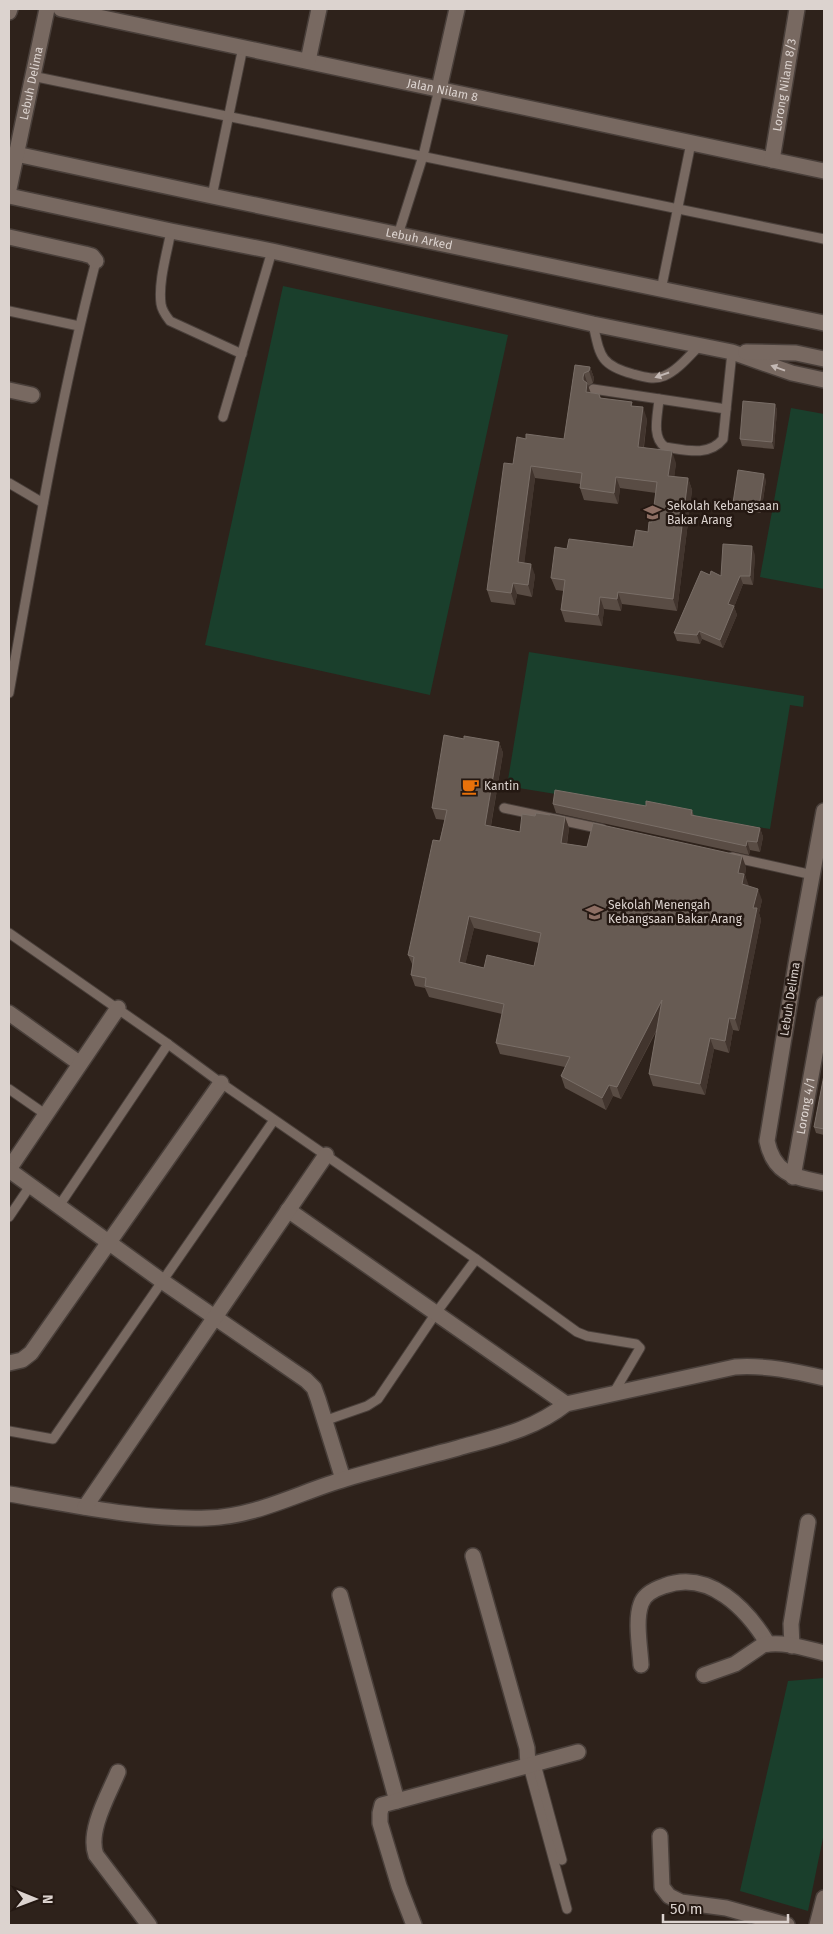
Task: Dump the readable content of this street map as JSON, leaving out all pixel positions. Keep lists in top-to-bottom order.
{
  "streets": {
    "street": [
      "Lebuh Delima",
      "Lorong Nilam 8/3",
      "Jalan Nilam 8",
      "Lebuh Arked",
      "Lorong 4/1"
    ]
  },
  "crossings": [
    ["Lebuh Delima", "Lebuh Arked"],
    ["Lebuh Delima", "Lorong 4/1"],
    ["Lorong Nilam 8/3", "Jalan Nilam 8"]
  ],
  "places": {
    "school or university": ["Sekolah Kebangsaan Bakar Arang", "Sekolah Menengah Kebangsaan Bakar Arang"],
    "cafe": ["Kantin"]
  },
  "scale_bar": "50 m",
  "north": "right"
}
